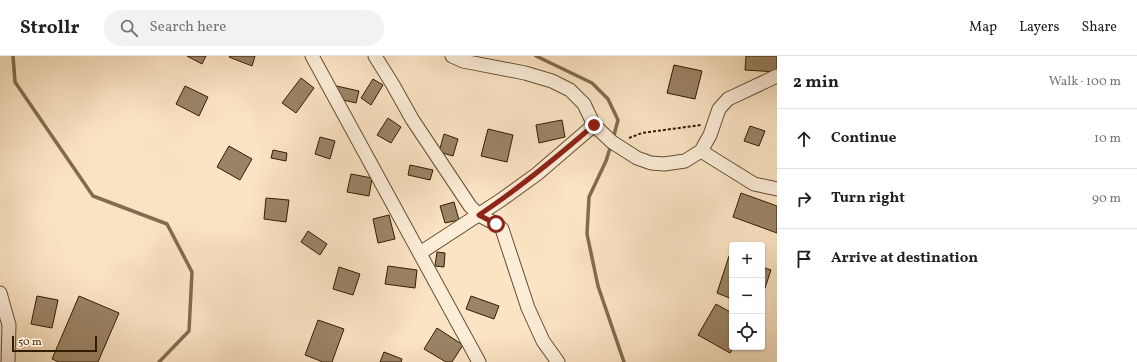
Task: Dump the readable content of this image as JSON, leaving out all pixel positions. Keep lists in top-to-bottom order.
{
  "scale_bar": "50 m",
  "page": {
    "header": "Strollr",
    "search": "Search here",
    "nav": ["Map", "Layers", "Share"],
    "heading": ["2 min", "Walk · 100 m"],
    "list": [
      ["Continue", "10 m"],
      ["Turn right", "90 m"],
      "Arrive at destination"
    ],
    "map_buttons": ["+", "−"],
    "scale": "50 m"
  }
}
